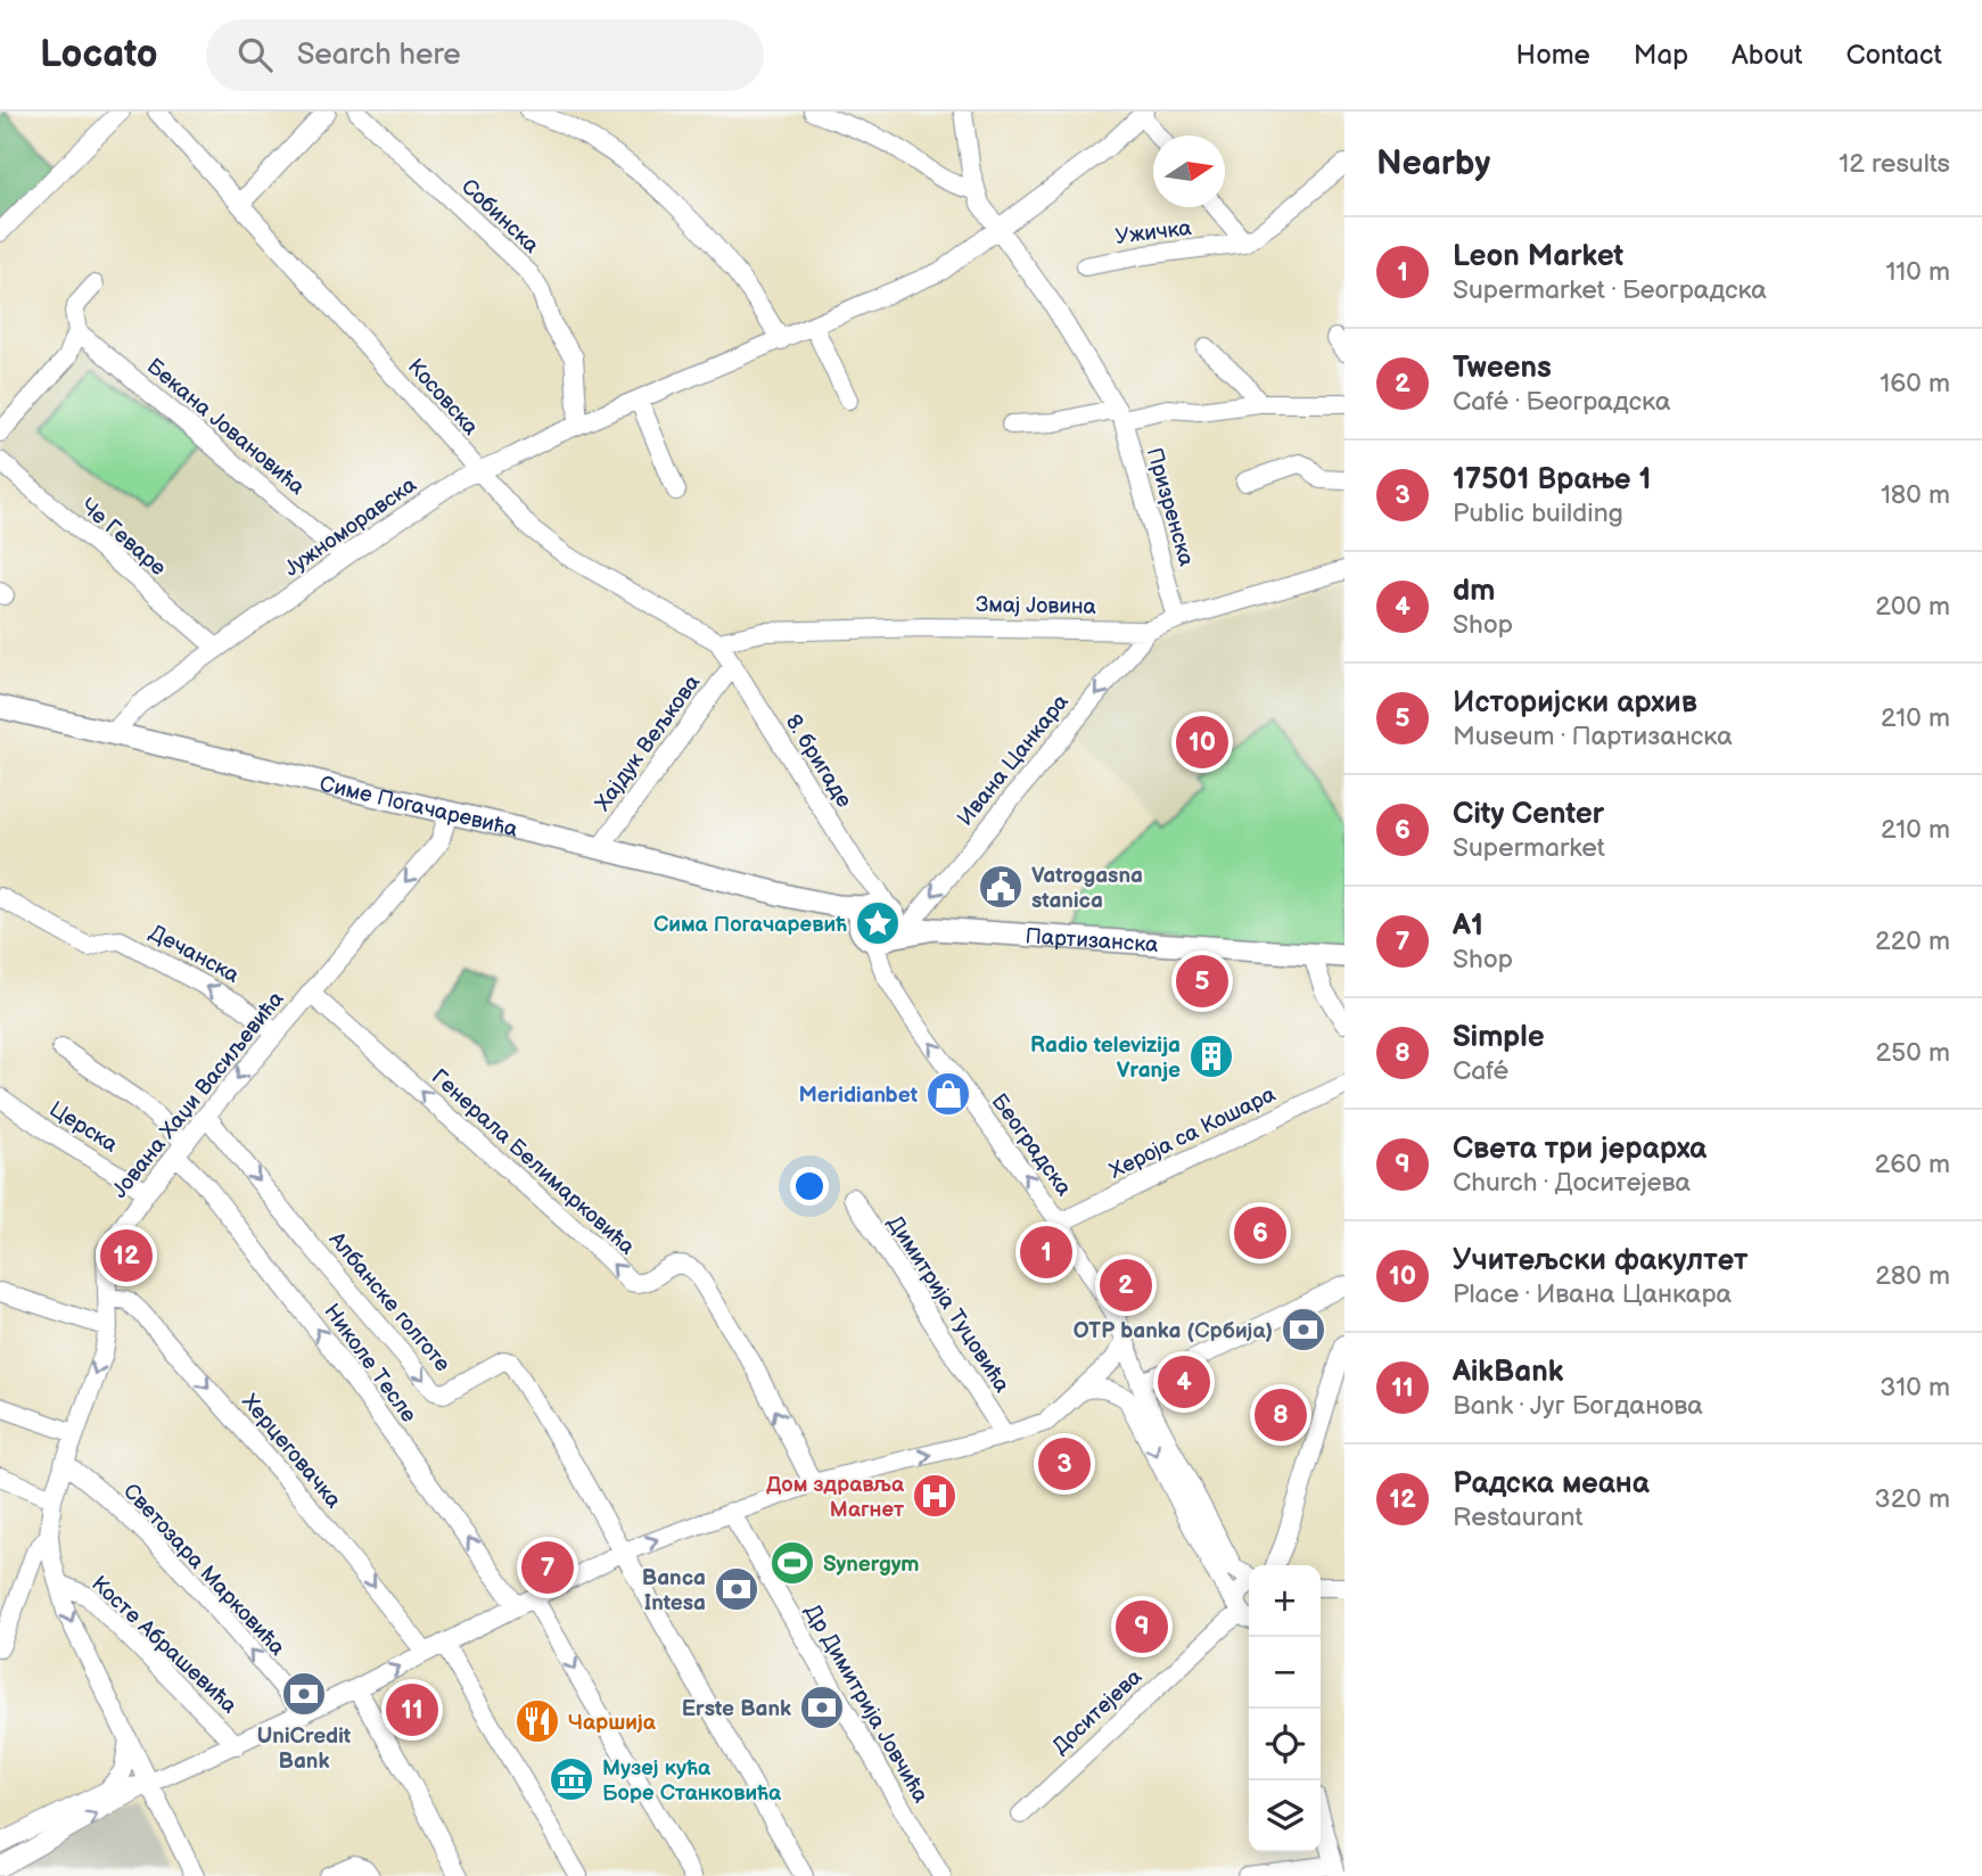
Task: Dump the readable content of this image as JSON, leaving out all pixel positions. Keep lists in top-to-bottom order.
{
  "streets": {
    "main road": ["Симе Погачаревића", "Партизанска"],
    "street": [
      "Собинска",
      "Ужичка",
      "Косовска",
      "Бекана Јовановића",
      "Призренска",
      "Јужноморавска",
      "Че Геваре",
      "Змај Јовина",
      "Хајдук Вељкова",
      "Ивана Цанкара",
      "8. бригаде",
      "Дечанска",
      "Јована Хаџи Васиљевића",
      "Церска",
      "Хероја са Кошара",
      "Београдска",
      "Генерала Белимарковића",
      "Албанске голготе",
      "Димитрија Туцовића",
      "Николе Тесле",
      "Херцеговачка",
      "Светозара Марковића",
      "Косте Абрашевића",
      "Др Димитрија Јовчића",
      "Доситејева"
    ]
  },
  "crossings": [
    ["Собинска", "Јужноморавска"],
    ["Косовска", "Јужноморавска"],
    ["Косовска", "Змај Јовина"],
    ["Косовска", "Хајдук Вељкова"],
    ["Косовска", "8. бригаде"],
    ["Бекана Јовановића", "Јужноморавска"],
    ["Призренска", "Јужноморавска"],
    ["Призренска", "Змај Јовина"],
    ["Јужноморавска", "Че Геваре"],
    ["Јужноморавска", "Симе Погачаревића"],
    ["Змај Јовина", "Ивана Цанкара"],
    ["Хајдук Вељкова", "8. бригаде"],
    ["Хајдук Вељкова", "Симе Погачаревића"],
    ["Ивана Цанкара", "8. бригаде"],
    ["Ивана Цанкара", "Симе Погачаревића"],
    ["Ивана Цанкара", "Партизанска"],
    ["Ивана Цанкара", "Београдска"],
    ["8. бригаде", "Симе Погачаревића"],
    ["8. бригаде", "Партизанска"],
    ["8. бригаде", "Београдска"],
    ["Симе Погачаревића", "Партизанска"],
    ["Симе Погачаревића", "Јована Хаџи Васиљевића"],
    ["Симе Погачаревића", "Београдска"],
    ["Партизанска", "Београдска"],
    ["Дечанска", "Јована Хаџи Васиљевића"],
    ["Јована Хаџи Васиљевића", "Церска"],
    ["Јована Хаџи Васиљевића", "Генерала Белимарковића"],
    ["Јована Хаџи Васиљевића", "Албанске голготе"],
    ["Јована Хаџи Васиљевића", "Николе Тесле"],
    ["Јована Хаџи Васиљевића", "Херцеговачка"],
    ["Јована Хаџи Васиљевића", "Светозара Марковића"],
    ["Јована Хаџи Васиљевића", "Косте Абрашевића"],
    ["Хероја са Кошара", "Београдска"]
  ],
  "one_way": [
    "Ивана Цанкара",
    "Дечанска",
    "Јована Хаџи Васиљевића",
    "Београдска",
    "Генерала Белимарковића",
    "Албанске голготе",
    "Николе Тесле",
    "Херцеговачка",
    "Светозара Марковића"
  ],
  "places": {
    "public building": ["Vatrogasna stanica"],
    "place": ["Сима Погачаревић"],
    "building": ["Radio televizija Vranje"],
    "shop": ["Meridianbet"],
    "bank": [
      "OTP banka (Србија)",
      "Banca Intesa",
      "UniCredit Bank",
      "Erste Bank"
    ],
    "hospital": ["Дом здравља Магнет"],
    "sports": ["Synergym"],
    "restaurant": ["Чаршија"],
    "museum": ["Музеј кућа Боре Станковића"]
  },
  "north": "right",
  "page": {
    "header": "Locato",
    "search": "Search here",
    "nav": [
      "Home",
      "Map",
      "About",
      "Contact"
    ],
    "heading": ["Nearby", "12 results"],
    "list": [
      {
        "mark": "1",
        "name": "Leon Market",
        "note": "Supermarket · Београдска",
        "value": "110 m"
      },
      {
        "mark": "2",
        "name": "Tweens",
        "note": "Café · Београдска",
        "value": "160 m"
      },
      {
        "mark": "3",
        "name": "17501 Врање 1",
        "note": "Public building",
        "value": "180 m"
      },
      {
        "mark": "4",
        "name": "dm",
        "note": "Shop",
        "value": "200 m"
      },
      {
        "mark": "5",
        "name": "Историјски архив",
        "note": "Museum · Партизанска",
        "value": "210 m"
      },
      {
        "mark": "6",
        "name": "City Center",
        "note": "Supermarket",
        "value": "210 m"
      },
      {
        "mark": "7",
        "name": "A1",
        "note": "Shop",
        "value": "220 m"
      },
      {
        "mark": "8",
        "name": "Simple",
        "note": "Café",
        "value": "250 m"
      },
      {
        "mark": "9",
        "name": "Света три јерарха",
        "note": "Church · Доситејева",
        "value": "260 m"
      },
      {
        "mark": "10",
        "name": "Учитељски факултет",
        "note": "Place · Ивана Цанкара",
        "value": "280 m"
      },
      {
        "mark": "11",
        "name": "AikBank",
        "note": "Bank · Југ Богданова",
        "value": "310 m"
      },
      {
        "mark": "12",
        "name": "Радска меана",
        "note": "Restaurant",
        "value": "320 m"
      }
    ],
    "pins": [
      "10",
      "5",
      "6",
      "1",
      "12",
      "2",
      "4",
      "8",
      "3",
      "7",
      "9",
      "11"
    ],
    "map_buttons": ["+", "−"]
  }
}
